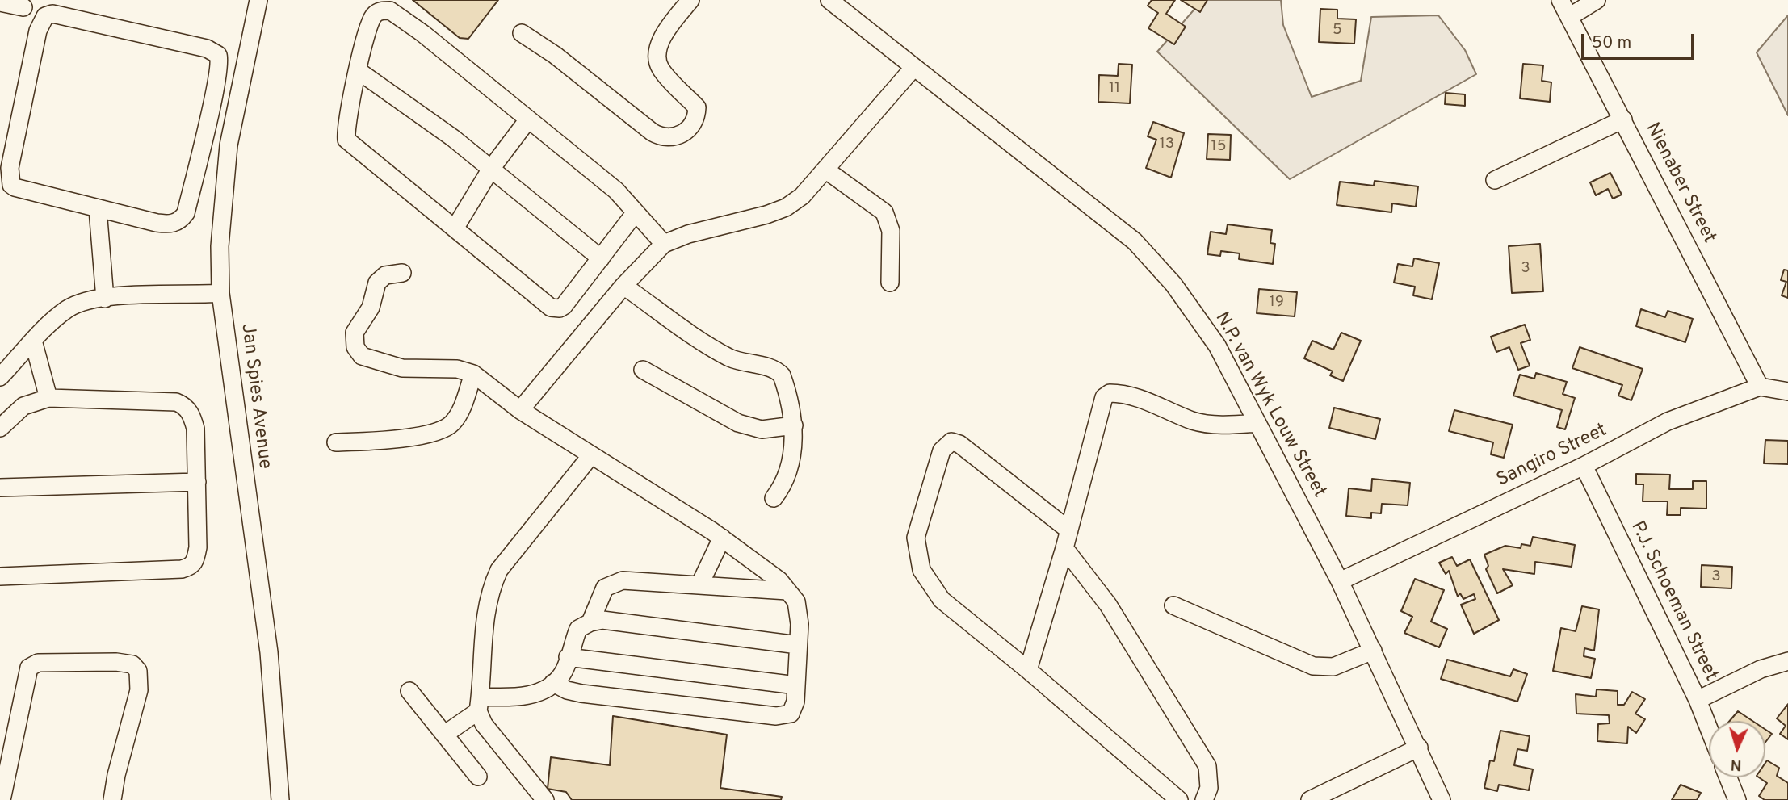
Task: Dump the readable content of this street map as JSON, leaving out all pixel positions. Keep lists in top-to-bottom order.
{
  "streets": {
    "street": [
      "Nienaber Street",
      "Jan Spies Avenue",
      "N.P. van Wyk Louw Street",
      "Sangiro Street",
      "P.J. Schoeman Street"
    ]
  },
  "crossings": [
    ["Nienaber Street", "Sangiro Street"],
    ["N.P. van Wyk Louw Street", "Sangiro Street"],
    ["Sangiro Street", "P.J. Schoeman Street"]
  ],
  "house_numbers": [
    "5",
    "11",
    "13",
    "15",
    "3",
    "19",
    "3"
  ],
  "scale_bar": "50 m",
  "north": "bottom"
}
